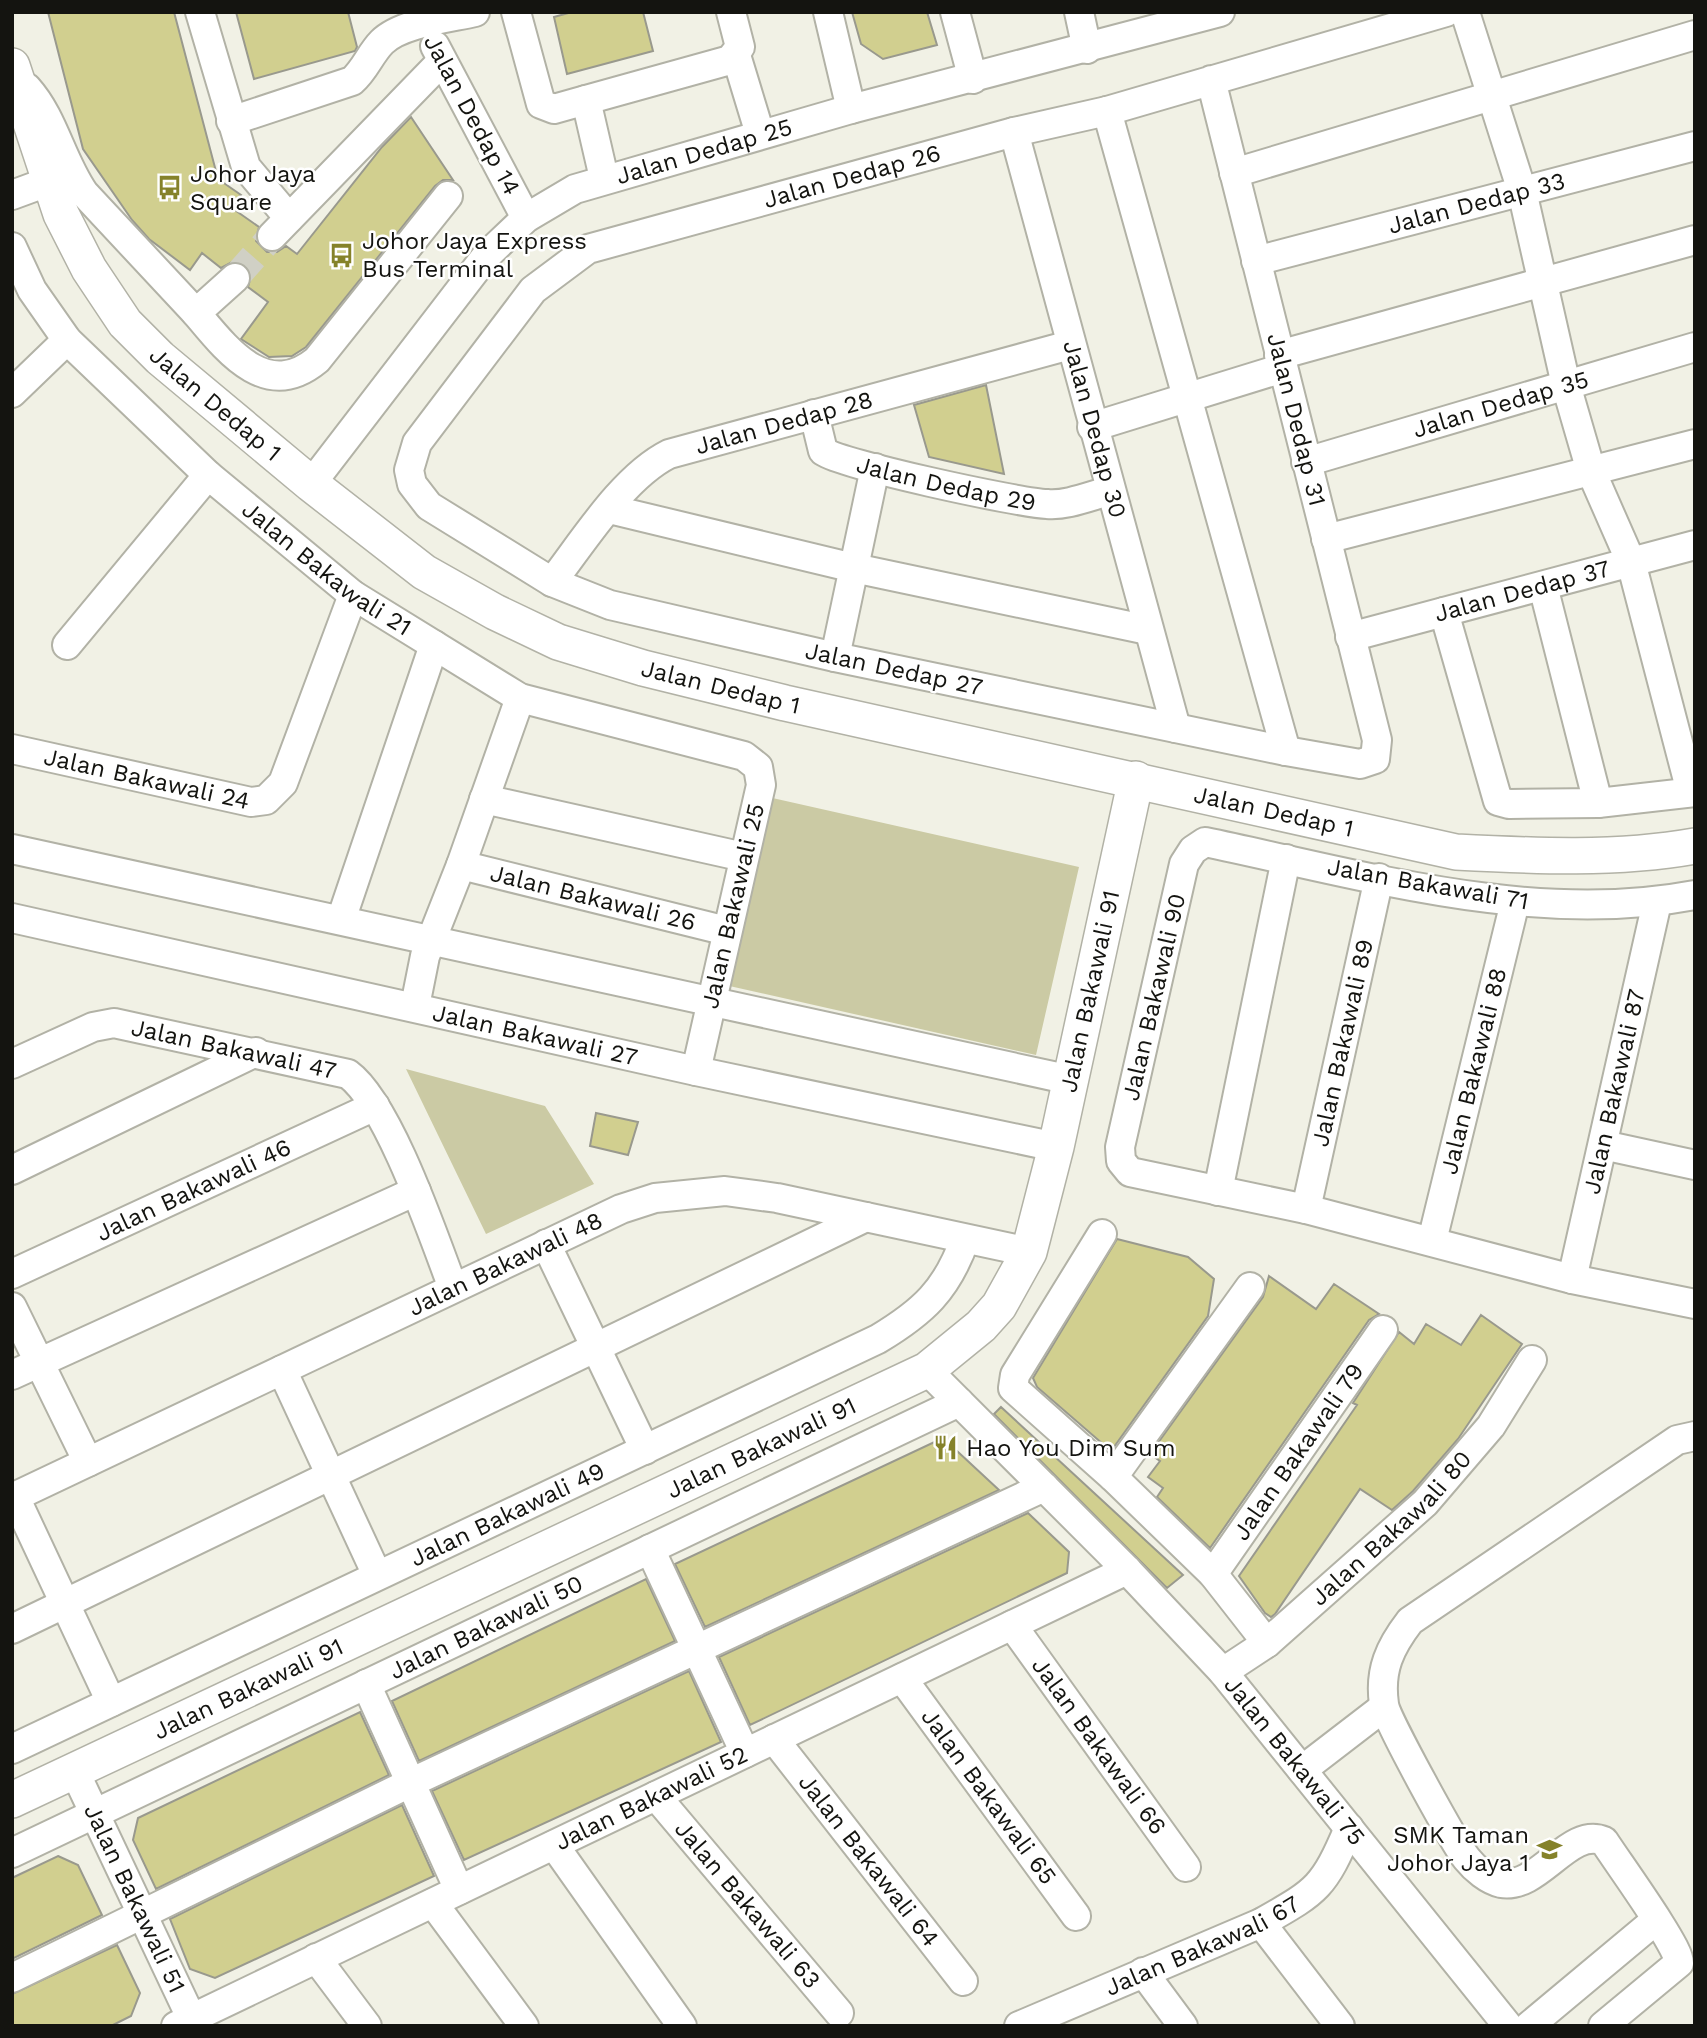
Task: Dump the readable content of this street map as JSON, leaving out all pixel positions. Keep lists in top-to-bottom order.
{
  "streets": {
    "main road": ["Jalan Dedap 1", "Jalan Bakawali 91"],
    "street": [
      "Jalan Dedap 14",
      "Jalan Dedap 25",
      "Jalan Dedap 26",
      "Jalan Dedap 33",
      "Jalan Dedap 35",
      "Jalan Dedap 31",
      "Jalan Dedap 28",
      "Jalan Dedap 30",
      "Jalan Dedap 29",
      "Jalan Bakawali 21",
      "Jalan Dedap 37",
      "Jalan Dedap 27",
      "Jalan Bakawali 24",
      "Jalan Bakawali 71",
      "Jalan Bakawali 26",
      "Jalan Bakawali 25",
      "Jalan Bakawali 90",
      "Jalan Bakawali 27",
      "Jalan Bakawali 89",
      "Jalan Bakawali 47",
      "Jalan Bakawali 88",
      "Jalan Bakawali 87",
      "Jalan Bakawali 46",
      "Jalan Bakawali 48",
      "Jalan Bakawali 79",
      "Jalan Bakawali 49",
      "Jalan Bakawali 80",
      "Jalan Bakawali 50",
      "Jalan Bakawali 66",
      "Jalan Bakawali 75",
      "Jalan Bakawali 65",
      "Jalan Bakawali 52",
      "Jalan Bakawali 64",
      "Jalan Bakawali 51",
      "Jalan Bakawali 63",
      "Jalan Bakawali 67"
    ]
  },
  "crossings": [
    ["Jalan Dedap 14", "Jalan Dedap 25"],
    ["Jalan Dedap 25", "Jalan Dedap 1"],
    ["Jalan Dedap 26", "Jalan Dedap 31"],
    ["Jalan Dedap 26", "Jalan Dedap 30"],
    ["Jalan Dedap 26", "Jalan Dedap 27"],
    ["Jalan Dedap 33", "Jalan Dedap 31"],
    ["Jalan Dedap 1", "Jalan Bakawali 91"],
    ["Jalan Dedap 35", "Jalan Dedap 31"],
    ["Jalan Dedap 31", "Jalan Dedap 37"],
    ["Jalan Dedap 31", "Jalan Dedap 27"],
    ["Jalan Dedap 28", "Jalan Dedap 30"],
    ["Jalan Dedap 28", "Jalan Dedap 29"],
    ["Jalan Dedap 28", "Jalan Dedap 27"],
    ["Jalan Dedap 30", "Jalan Dedap 29"],
    ["Jalan Dedap 30", "Jalan Dedap 27"],
    ["Jalan Bakawali 21", "Jalan Bakawali 24"],
    ["Jalan Bakawali 21", "Jalan Bakawali 25"],
    ["Jalan Bakawali 71", "Jalan Bakawali 90"],
    ["Jalan Bakawali 71", "Jalan Bakawali 89"],
    ["Jalan Bakawali 71", "Jalan Bakawali 88"],
    ["Jalan Bakawali 71", "Jalan Bakawali 87"],
    ["Jalan Bakawali 26", "Jalan Bakawali 25"],
    ["Jalan Bakawali 25", "Jalan Bakawali 27"],
    ["Jalan Bakawali 91", "Jalan Bakawali 27"],
    ["Jalan Bakawali 91", "Jalan Bakawali 48"],
    ["Jalan Bakawali 91", "Jalan Bakawali 75"],
    ["Jalan Bakawali 91", "Jalan Bakawali 51"],
    ["Jalan Bakawali 47", "Jalan Bakawali 46"],
    ["Jalan Bakawali 47", "Jalan Bakawali 48"],
    ["Jalan Bakawali 48", "Jalan Bakawali 49"],
    ["Jalan Bakawali 80", "Jalan Bakawali 75"],
    ["Jalan Bakawali 50", "Jalan Bakawali 75"],
    ["Jalan Bakawali 50", "Jalan Bakawali 51"],
    ["Jalan Bakawali 66", "Jalan Bakawali 52"],
    ["Jalan Bakawali 75", "Jalan Bakawali 52"],
    ["Jalan Bakawali 75", "Jalan Bakawali 67"],
    ["Jalan Bakawali 65", "Jalan Bakawali 52"],
    ["Jalan Bakawali 52", "Jalan Bakawali 64"],
    ["Jalan Bakawali 52", "Jalan Bakawali 51"],
    ["Jalan Bakawali 52", "Jalan Bakawali 63"]
  ],
  "places": {
    "bus stop": ["Johor Jaya Square", "Johor Jaya Express Bus Terminal"],
    "restaurant": ["Hao You Dim Sum"],
    "school or university": ["SMK Taman Johor Jaya 1"]
  }
}
